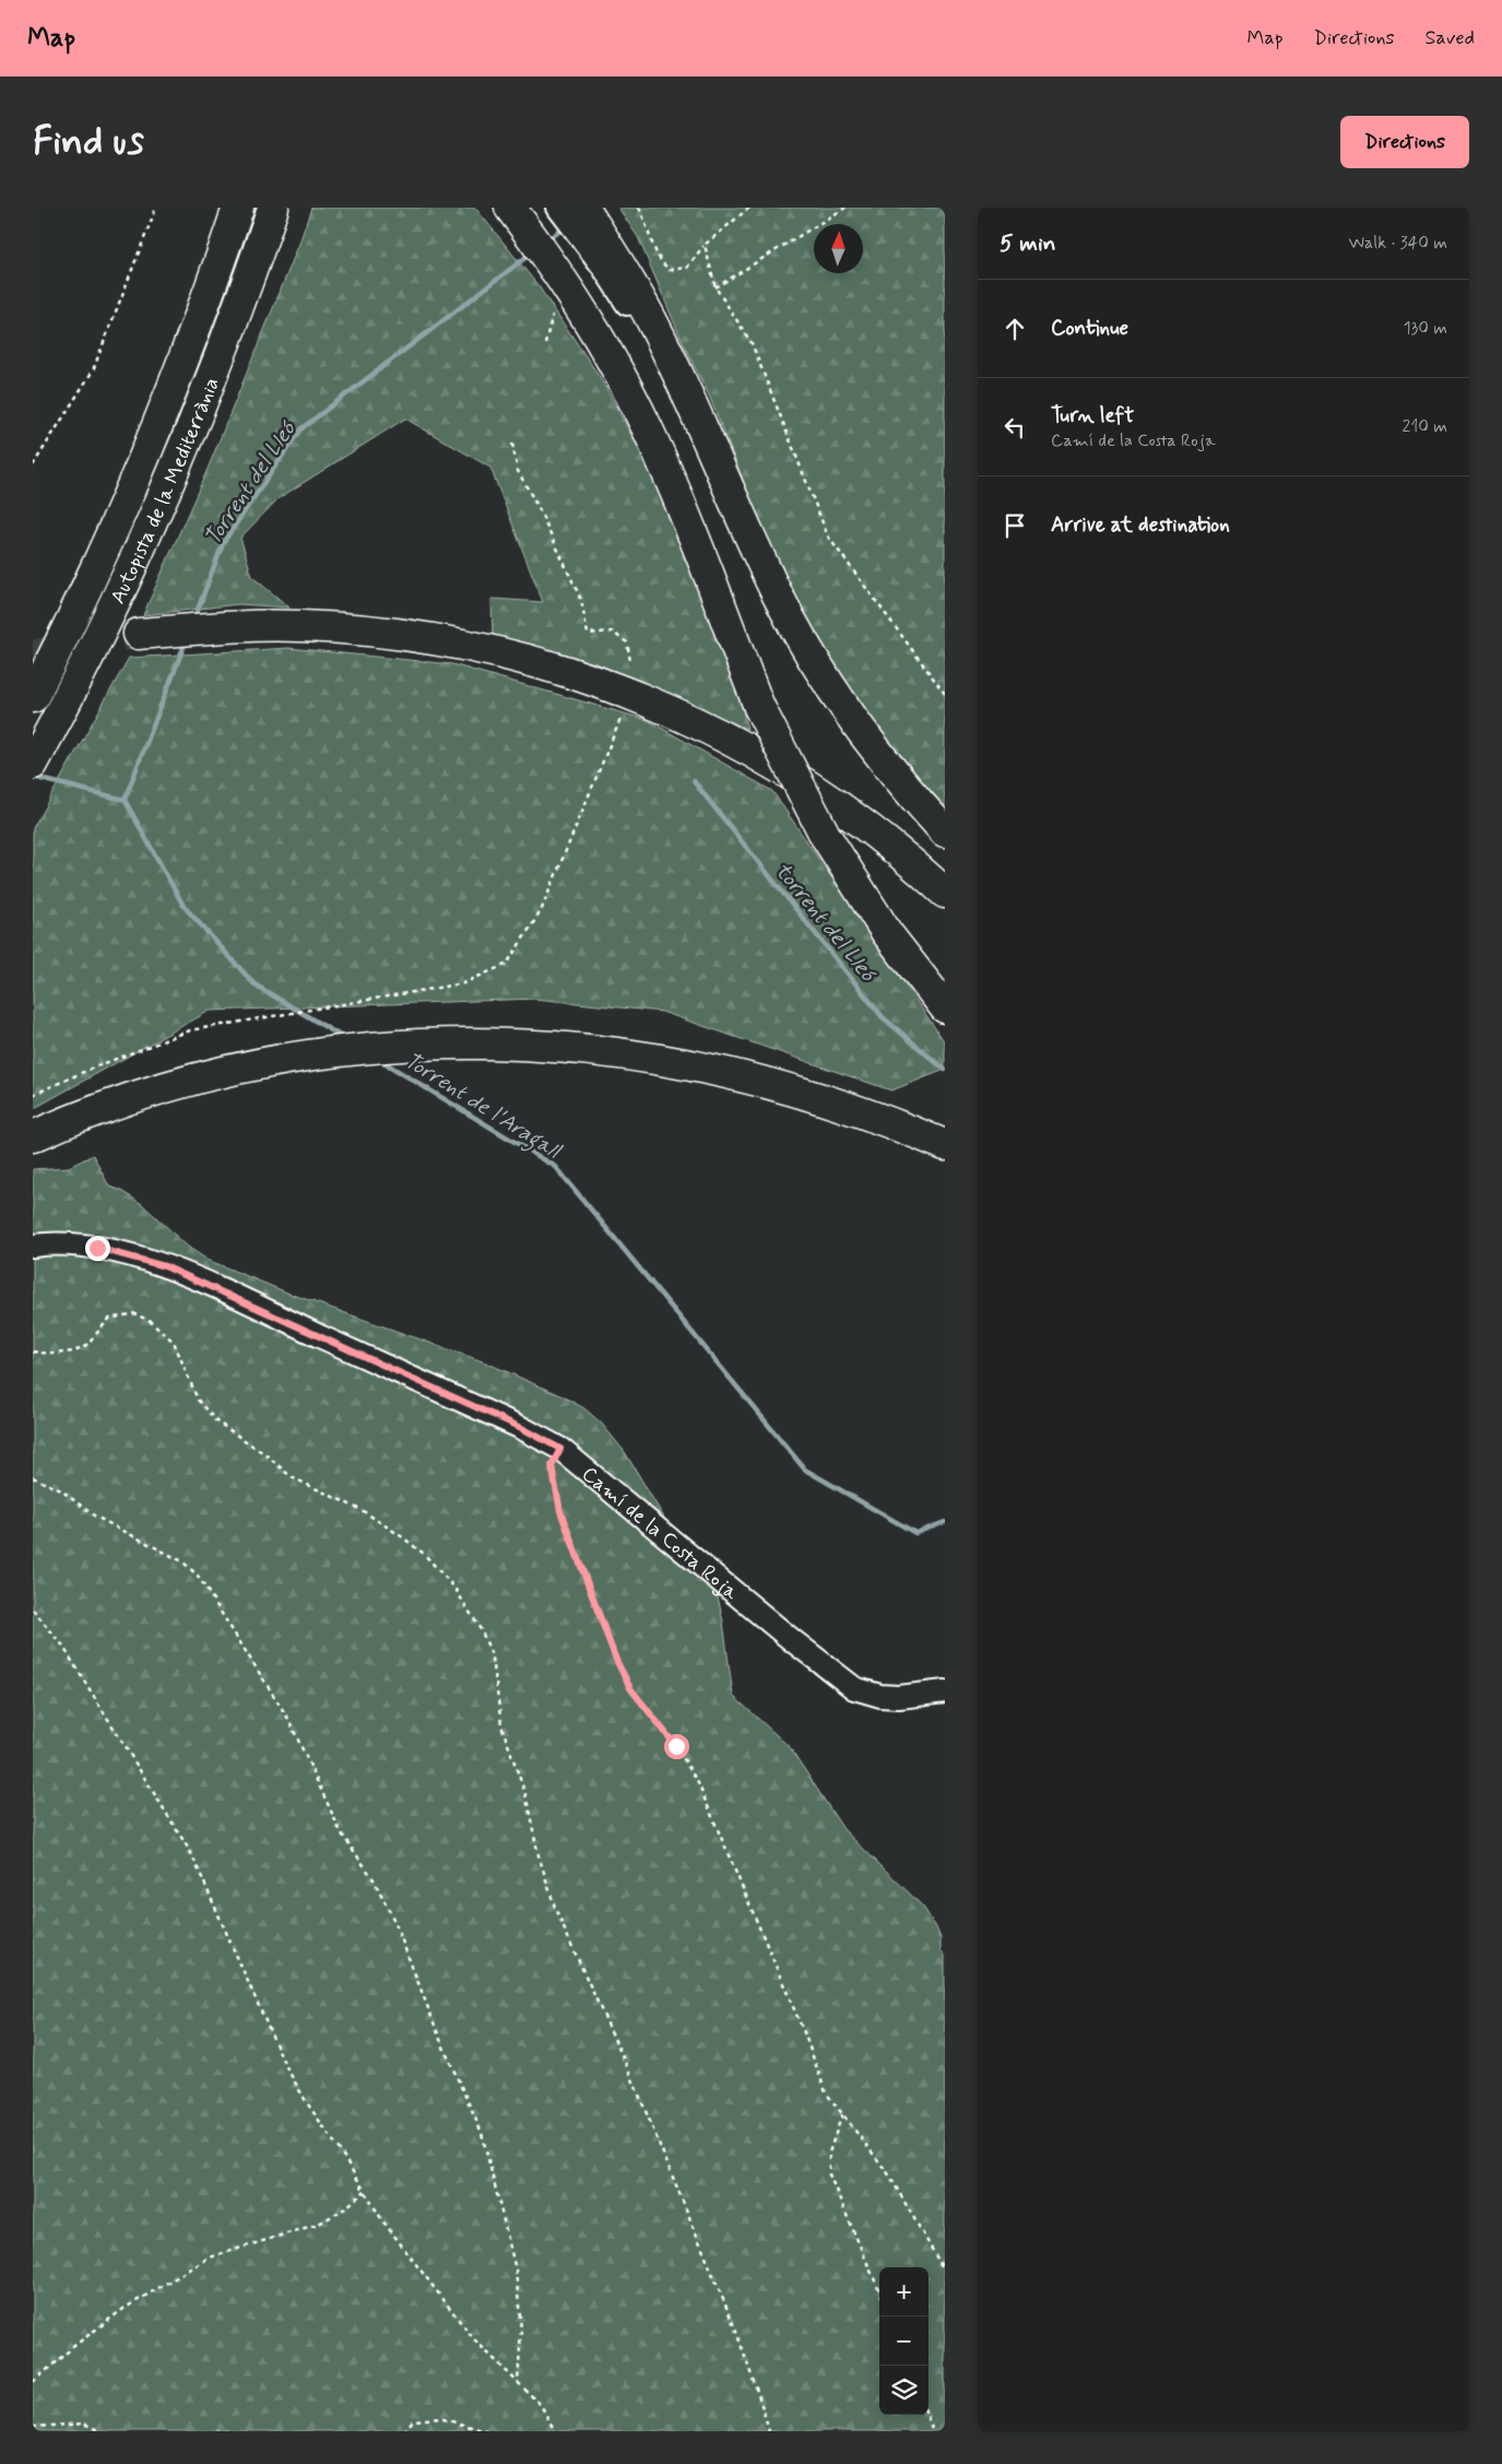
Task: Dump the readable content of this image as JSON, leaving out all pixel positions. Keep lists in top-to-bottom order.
{
  "streets": {
    "highway": ["Autopista de la Mediterrània"],
    "street": ["Camí de la Costa Roja"]
  },
  "water": ["Torrent del Lleó", "torrent del Lleó", "Torrent de l'Aragall"],
  "north": "top",
  "page": {
    "header": "Map",
    "nav": ["Map", "Directions", "Saved"],
    "buttons": "Directions",
    "title": "Find us",
    "heading": ["5 min", "Walk · 340 m"],
    "list": [
      ["Continue", "130 m"],
      ["Turn left", "Camí de la Costa Roja", "210 m"],
      "Arrive at destination"
    ],
    "map_buttons": ["+", "−"]
  }
}
